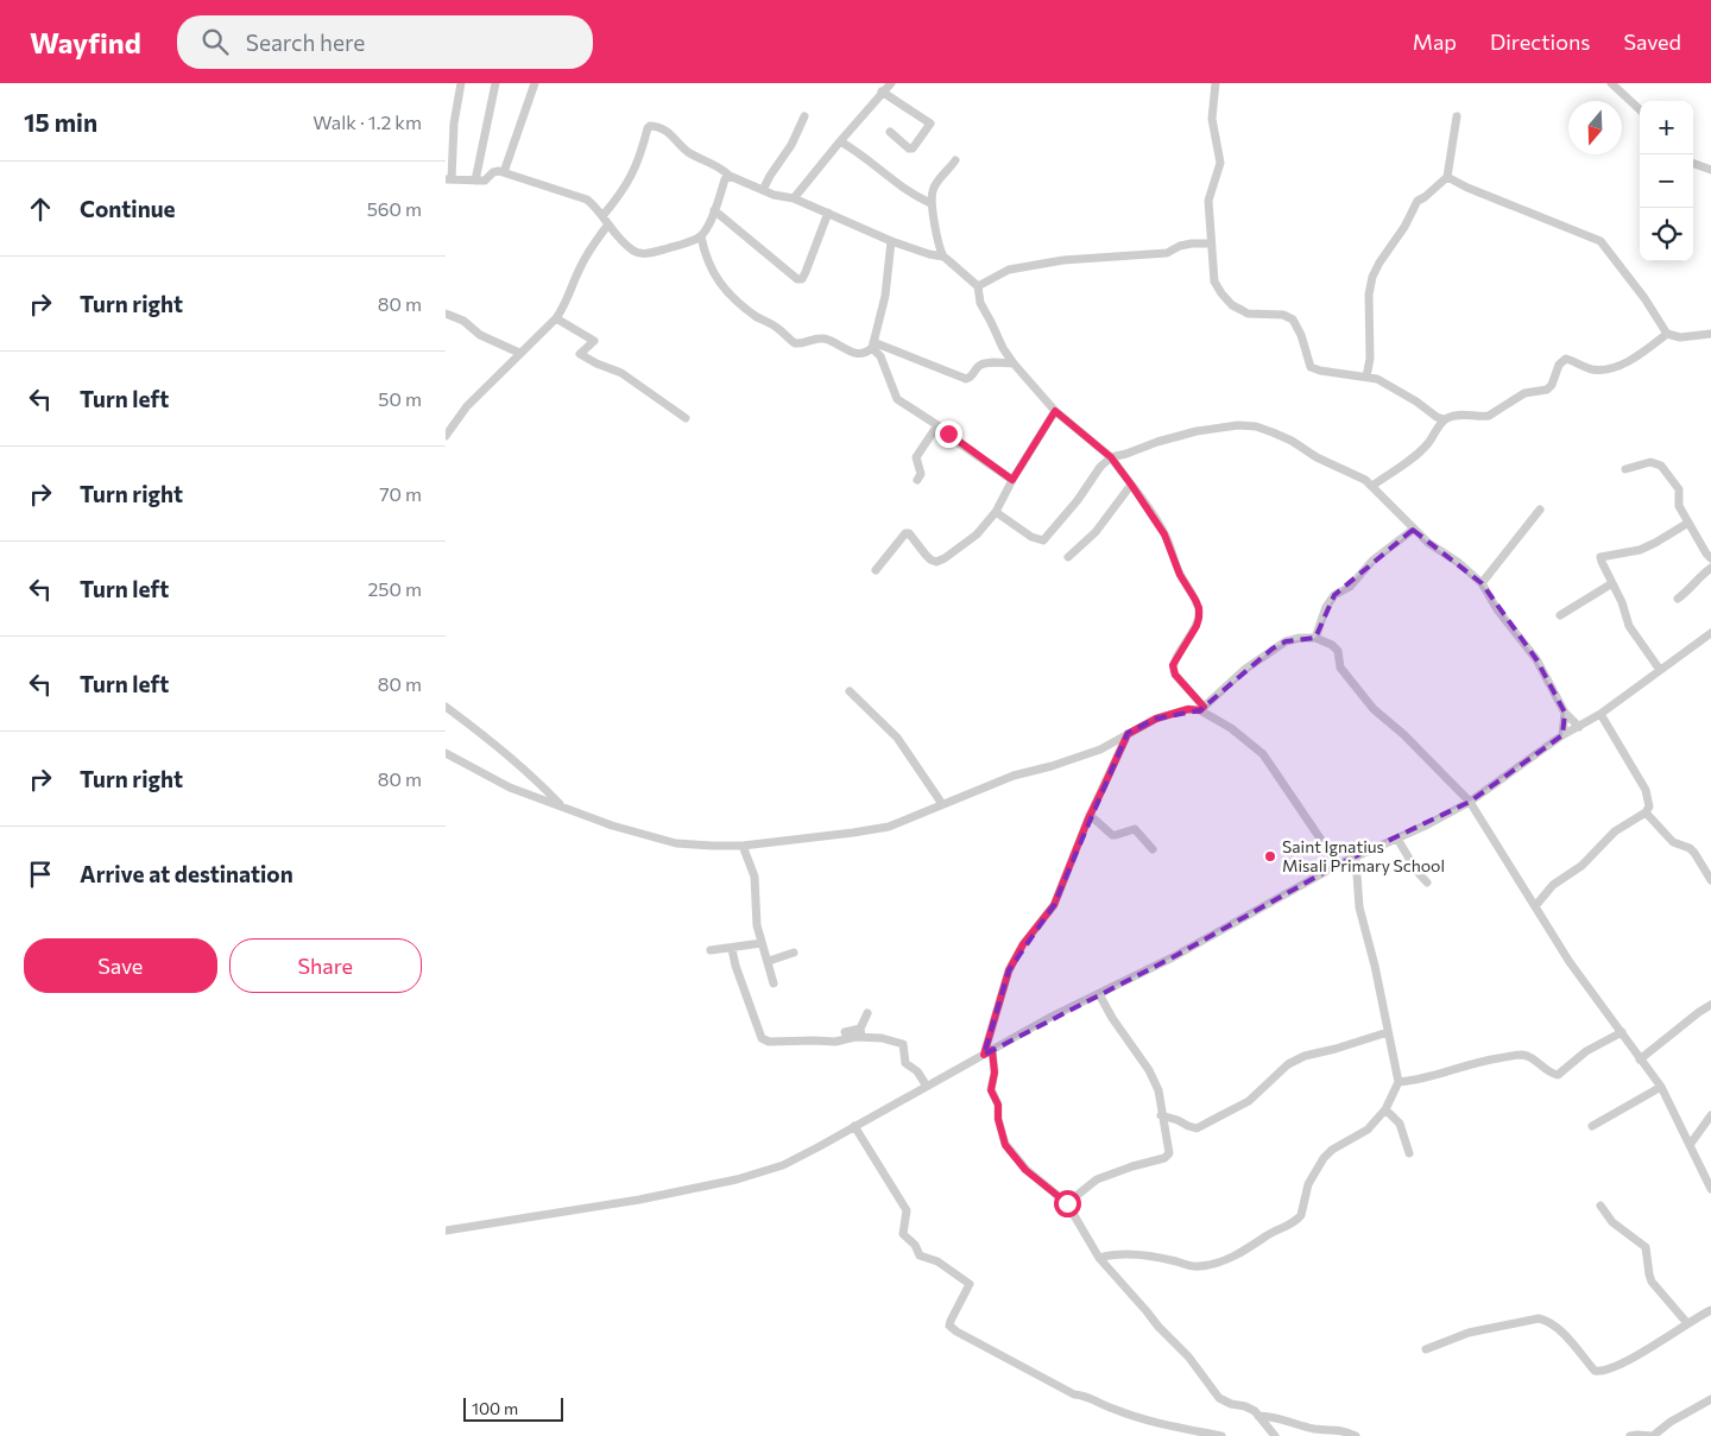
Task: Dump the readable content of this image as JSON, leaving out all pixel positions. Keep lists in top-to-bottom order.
{
  "places": ["Saint Ignatius Misali Primary School"],
  "scale_bar": "100 m",
  "north": "bottom",
  "page": {
    "header": "Wayfind",
    "search": "Search here",
    "nav": ["Map", "Directions", "Saved"],
    "heading": ["15 min", "Walk · 1.2 km"],
    "map_buttons": ["+", "−"],
    "list": [
      ["Continue", "560 m"],
      ["Turn right", "80 m"],
      ["Turn left", "50 m"],
      ["Turn right", "70 m"],
      ["Turn left", "250 m"],
      ["Turn left", "80 m"],
      ["Turn right", "80 m"],
      "Arrive at destination"
    ],
    "buttons": ["Save", "Share"],
    "scale": "100 m"
  }
}
